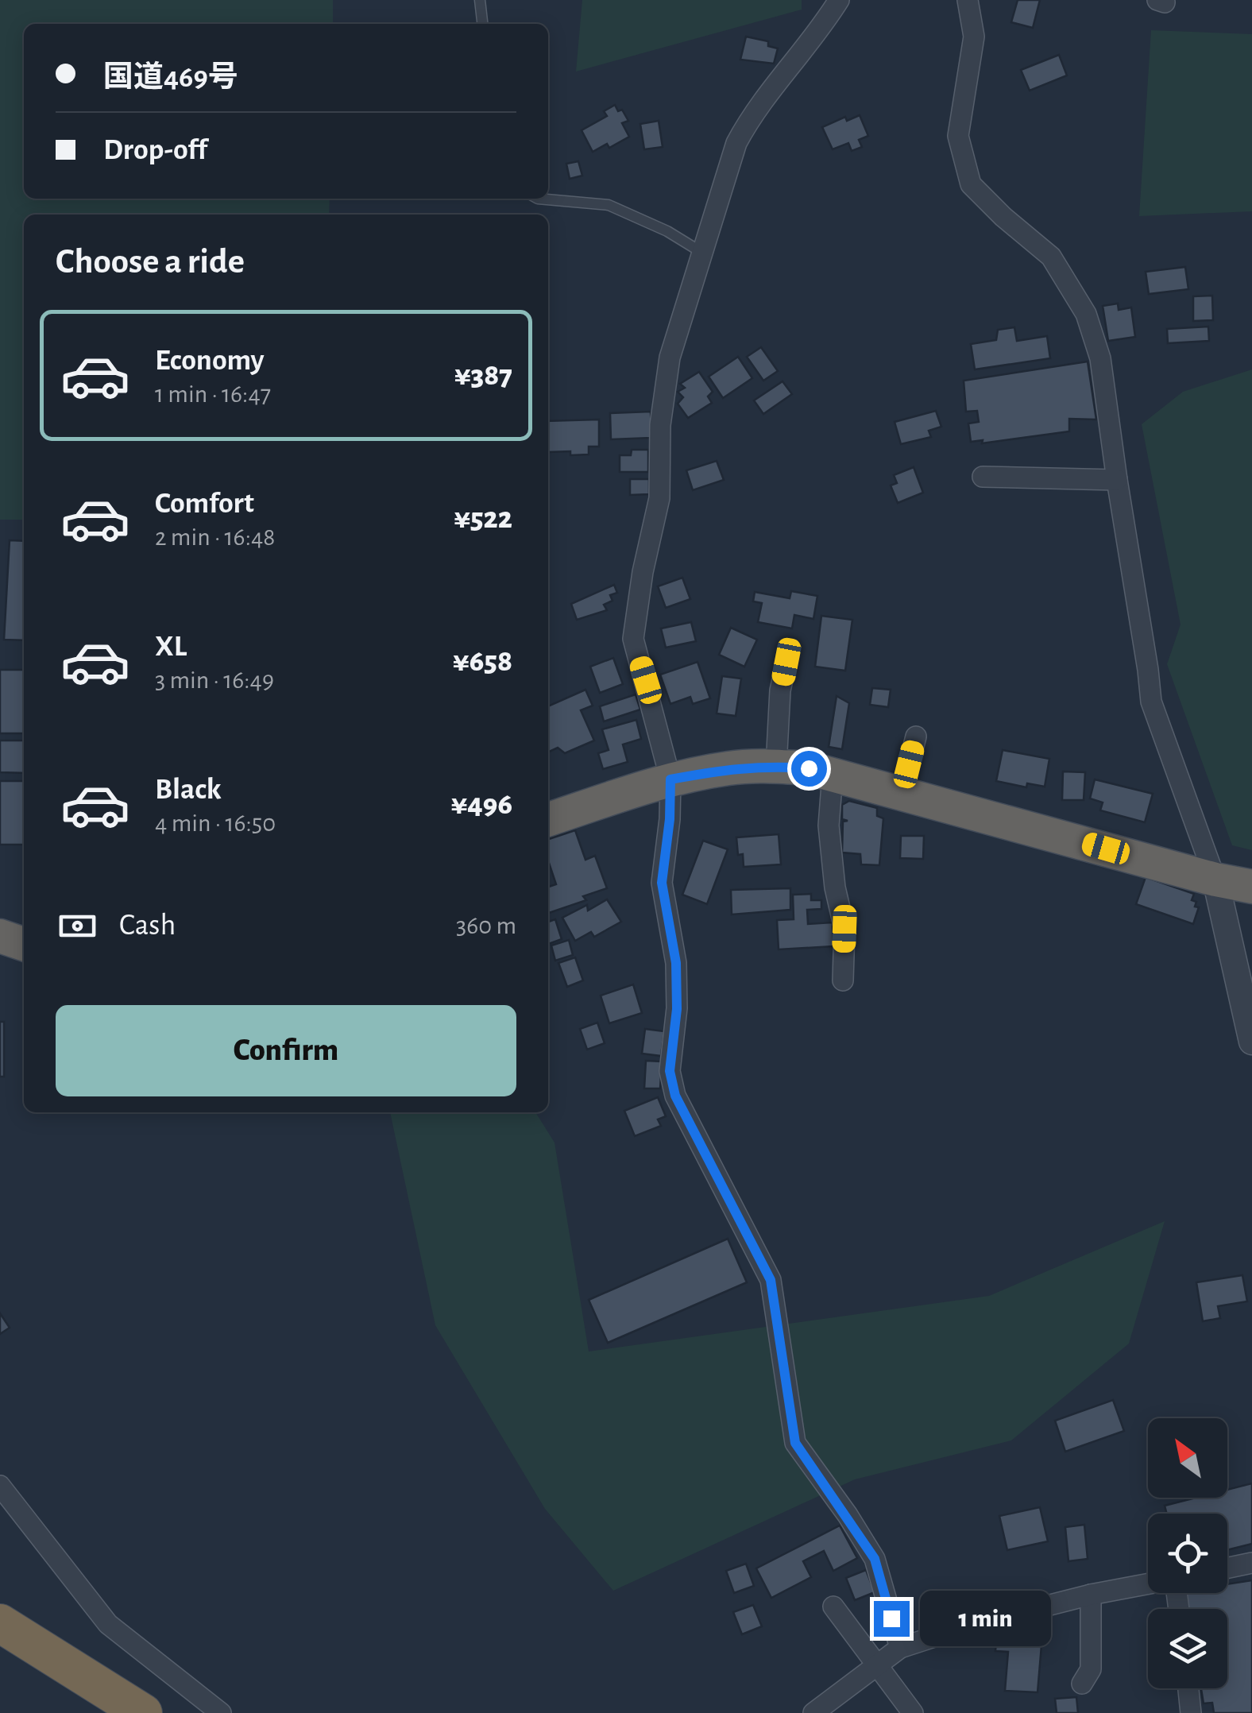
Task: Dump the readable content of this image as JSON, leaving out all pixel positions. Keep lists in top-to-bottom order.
{
  "north": "top left",
  "page": {
    "banner": ["国道469号", "Drop-off"],
    "heading": "Choose a ride",
    "list": [
      {
        "name": "Economy",
        "note": "1 min · 16:47",
        "value": "¥387"
      },
      {
        "name": "Comfort",
        "note": "2 min · 16:48",
        "value": "¥522"
      },
      {
        "name": "XL",
        "note": "3 min · 16:49",
        "value": "¥658"
      },
      {
        "name": "Black",
        "note": "4 min · 16:50",
        "value": "¥496"
      }
    ],
    "pay": ["Cash", "360 m"],
    "buttons": "Confirm",
    "bubble": "1 min"
  }
}
